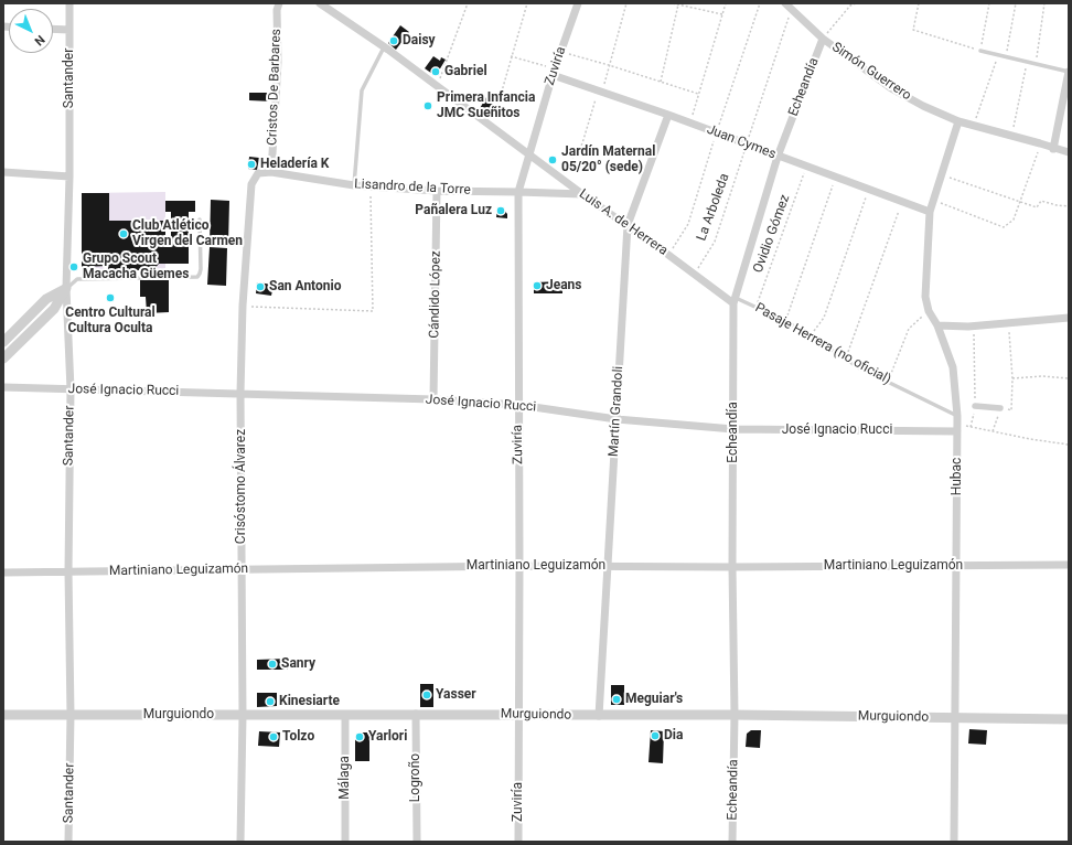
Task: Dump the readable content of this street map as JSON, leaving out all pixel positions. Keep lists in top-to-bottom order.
{
  "streets": {
    "street": [
      "Zuviría",
      "Simón Guerrero",
      "Santander",
      "Cristos De Barbares",
      "Echeandía",
      "Juan Cymes",
      "Lisandro de la Torre",
      "Luis A. de Herrera",
      "Cándido López",
      "José Ignacio Rucci",
      "Martín Grandoli",
      "Hubac",
      "Crisóstomo Álvarez",
      "Martiniano Leguizamón",
      "Murguiondo",
      "Málaga",
      "Logroño"
    ],
    "lane": ["Pasaje Herrera (no oficial)"],
    "path": ["La Arboleda", "Ovidio Gómez"]
  },
  "crossings": [
    ["Zuviría", "Juan Cymes"],
    ["Zuviría", "Lisandro de la Torre"],
    ["Zuviría", "Luis A. de Herrera"],
    ["Zuviría", "José Ignacio Rucci"],
    ["Zuviría", "Martiniano Leguizamón"],
    ["Zuviría", "Murguiondo"],
    ["Simón Guerrero", "Echeandía"],
    ["Simón Guerrero", "La Arboleda"],
    ["Simón Guerrero", "Hubac"],
    ["Santander", "José Ignacio Rucci"],
    ["Santander", "Martiniano Leguizamón"],
    ["Santander", "Murguiondo"],
    ["Cristos De Barbares", "Lisandro de la Torre"],
    ["Cristos De Barbares", "Crisóstomo Álvarez"],
    ["Echeandía", "Juan Cymes"],
    ["Echeandía", "Luis A. de Herrera"],
    ["Echeandía", "Pasaje Herrera (no oficial)"],
    ["Echeandía", "José Ignacio Rucci"],
    ["Echeandía", "Martiniano Leguizamón"],
    ["Echeandía", "Murguiondo"],
    ["Juan Cymes", "La Arboleda"],
    ["Juan Cymes", "Ovidio Gómez"],
    ["Juan Cymes", "Martín Grandoli"],
    ["Juan Cymes", "Hubac"],
    ["Lisandro de la Torre", "Luis A. de Herrera"],
    ["Lisandro de la Torre", "Cándido López"],
    ["Lisandro de la Torre", "Crisóstomo Álvarez"],
    ["La Arboleda", "Luis A. de Herrera"],
    ["Luis A. de Herrera", "Pasaje Herrera (no oficial)"],
    ["Luis A. de Herrera", "Martín Grandoli"],
    ["Ovidio Gómez", "Pasaje Herrera (no oficial)"],
    ["Cándido López", "José Ignacio Rucci"],
    ["Pasaje Herrera (no oficial)", "Hubac"],
    ["José Ignacio Rucci", "Martín Grandoli"],
    ["José Ignacio Rucci", "Hubac"],
    ["José Ignacio Rucci", "Crisóstomo Álvarez"],
    ["Martín Grandoli", "Martiniano Leguizamón"],
    ["Martín Grandoli", "Murguiondo"],
    ["Hubac", "Martiniano Leguizamón"],
    ["Hubac", "Murguiondo"],
    ["Crisóstomo Álvarez", "Martiniano Leguizamón"],
    ["Crisóstomo Álvarez", "Murguiondo"],
    ["Murguiondo", "Málaga"],
    ["Murguiondo", "Logroño"]
  ],
  "places": [
    "Daisy",
    "Gabriel",
    "Primera Infancia JMC Sueñitos",
    "Jardín Maternal 05/20° (sede)",
    "Heladería K",
    "Pañalera Luz",
    "Club Atlético Virgen del Carmen",
    "Grupo Scout Macacha Güemes",
    "Jeans",
    "San Antonio",
    "Centro Cultural Cultura Oculta",
    "Sanry",
    "Yasser",
    "Meguiar's",
    "Kinesiarte",
    "Dia",
    "Tolzo",
    "Yarlori"
  ],
  "north": "bottom right"
}
